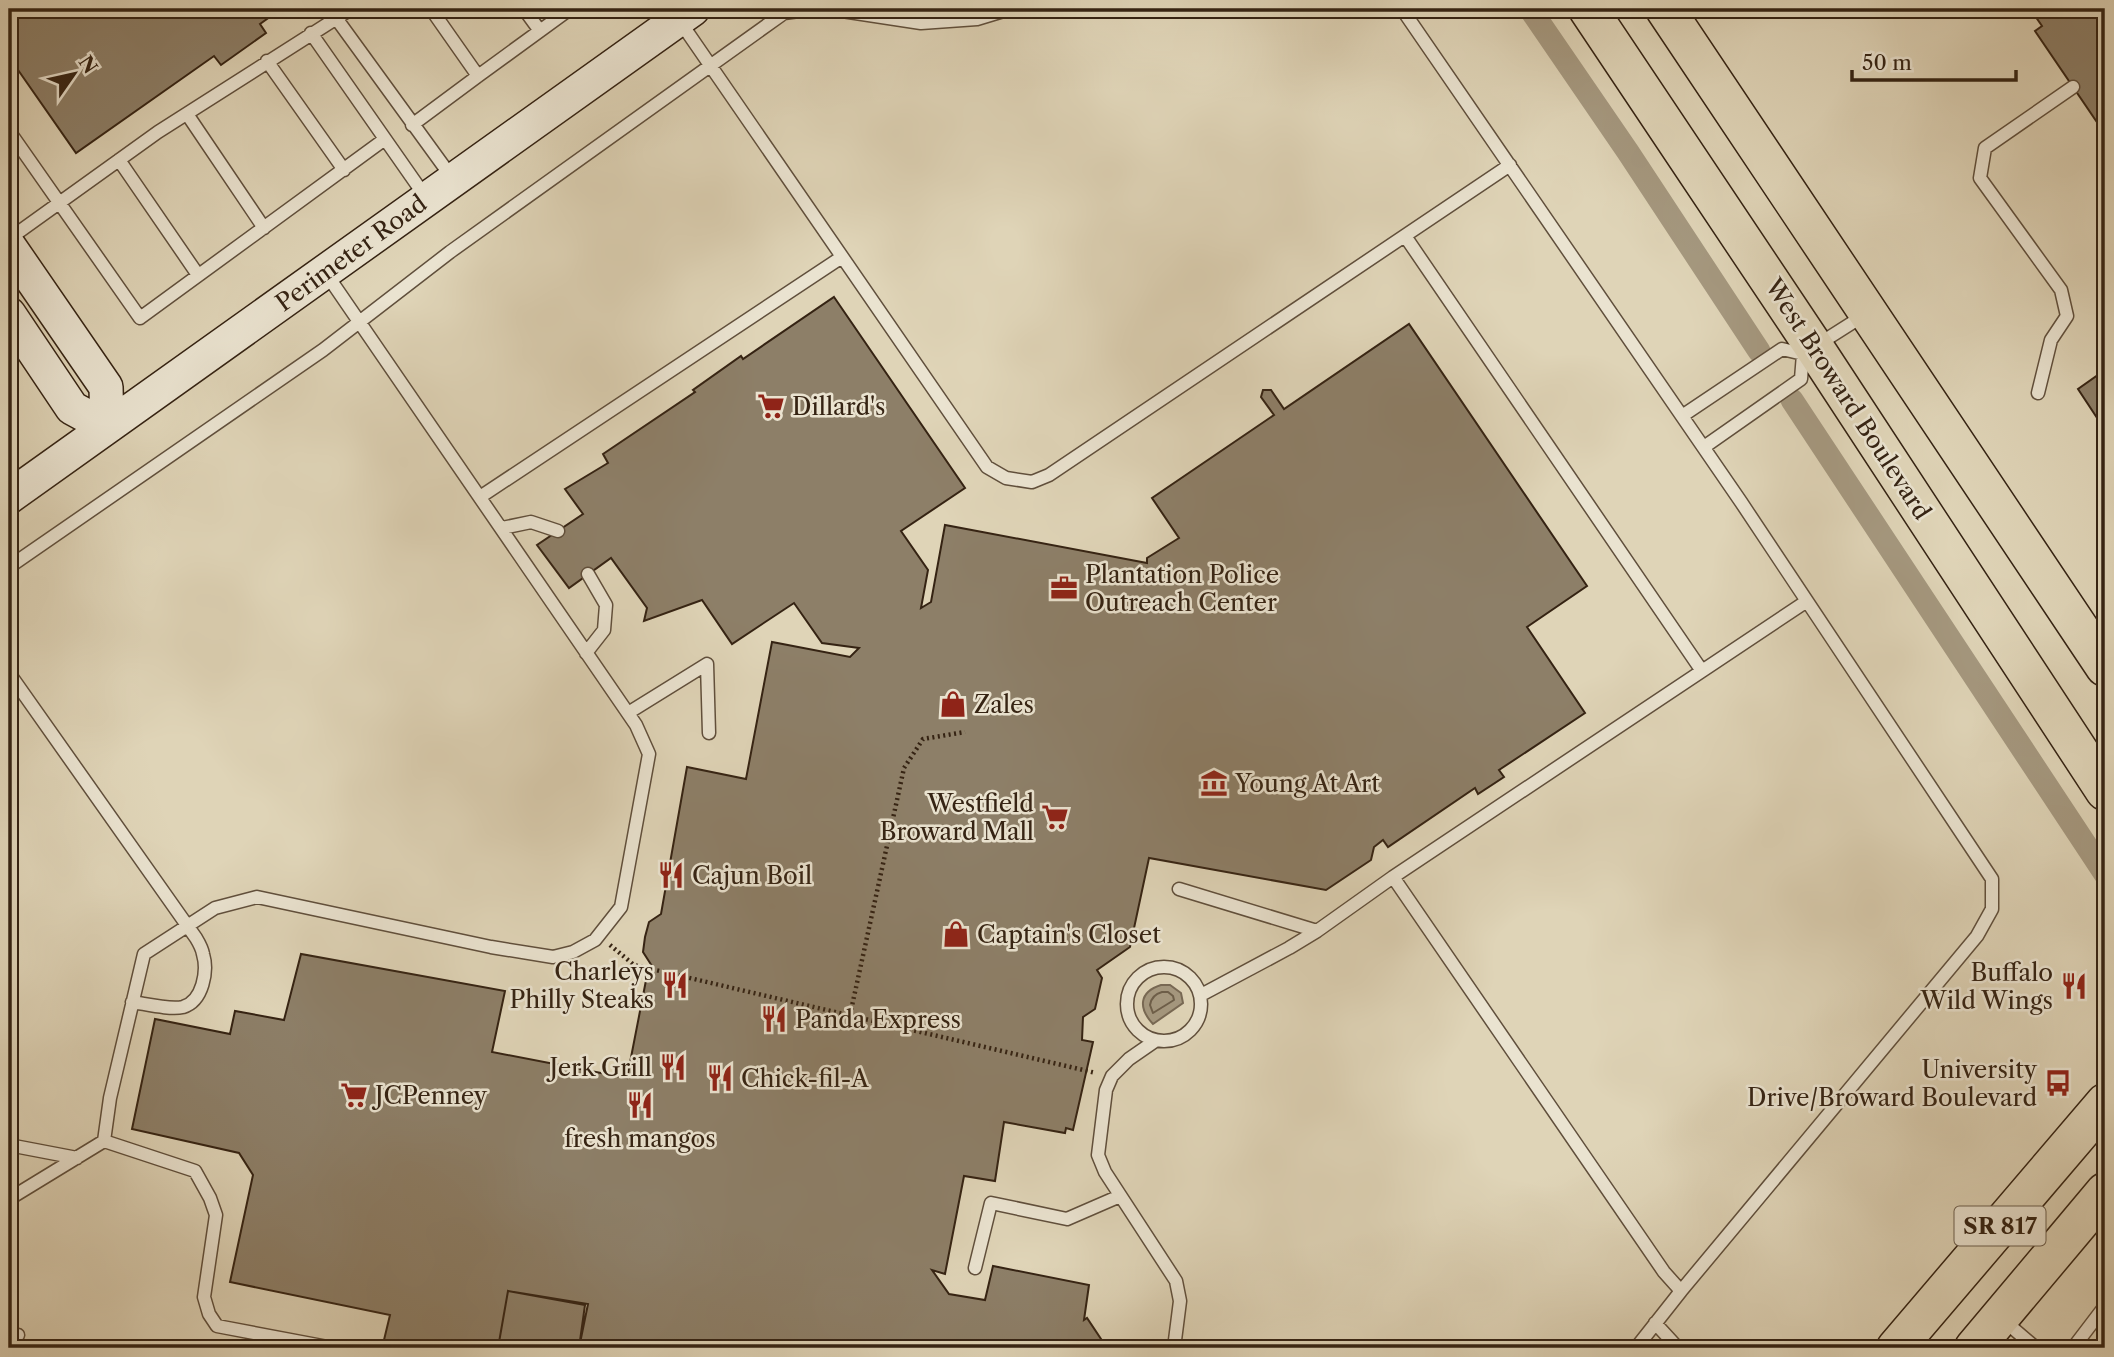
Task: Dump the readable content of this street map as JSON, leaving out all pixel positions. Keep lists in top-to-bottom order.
{
  "streets": {
    "main road": ["West Broward Boulevard", "SR 817"],
    "street": ["Perimeter Road"]
  },
  "places": {
    "supermarket": ["Dillard's", "Westfield Broward Mall", "JCPenney"],
    "office": ["Plantation Police Outreach Center"],
    "shop": ["Zales", "Captain's Closet"],
    "museum": ["Young At Art"],
    "restaurant": [
      "Cajun Boil",
      "Charleys Philly Steaks",
      "Buffalo Wild Wings",
      "Panda Express",
      "Jerk Grill",
      "Chick-fil-A",
      "fresh mangos"
    ],
    "bus stop": ["University Drive/Broward Boulevard"]
  },
  "scale_bar": "50 m",
  "north": "top right"
}
